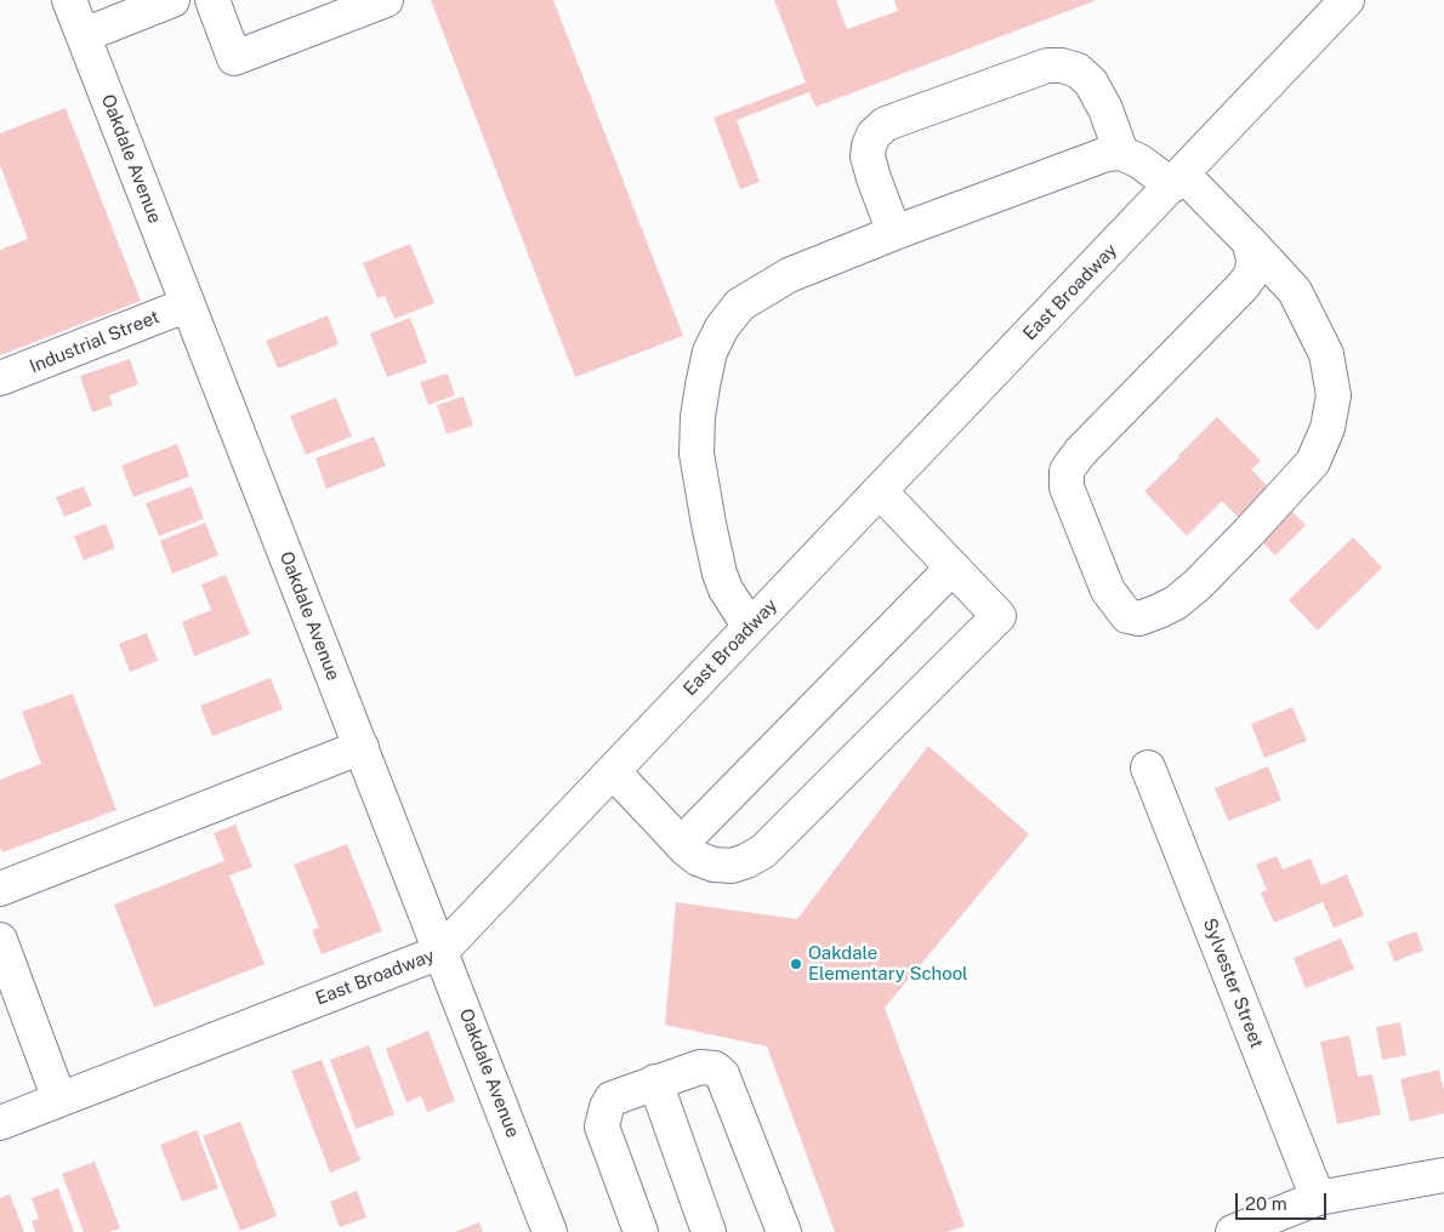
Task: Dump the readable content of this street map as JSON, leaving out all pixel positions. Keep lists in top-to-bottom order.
{
  "streets": {
    "street": [
      "Oakdale Avenue",
      "East Broadway",
      "Industrial Street",
      "Sylvester Street"
    ]
  },
  "crossings": [
    ["Oakdale Avenue", "East Broadway"],
    ["Oakdale Avenue", "Industrial Street"]
  ],
  "places": ["Oakdale Elementary School"],
  "scale_bar": "20 m"
}
